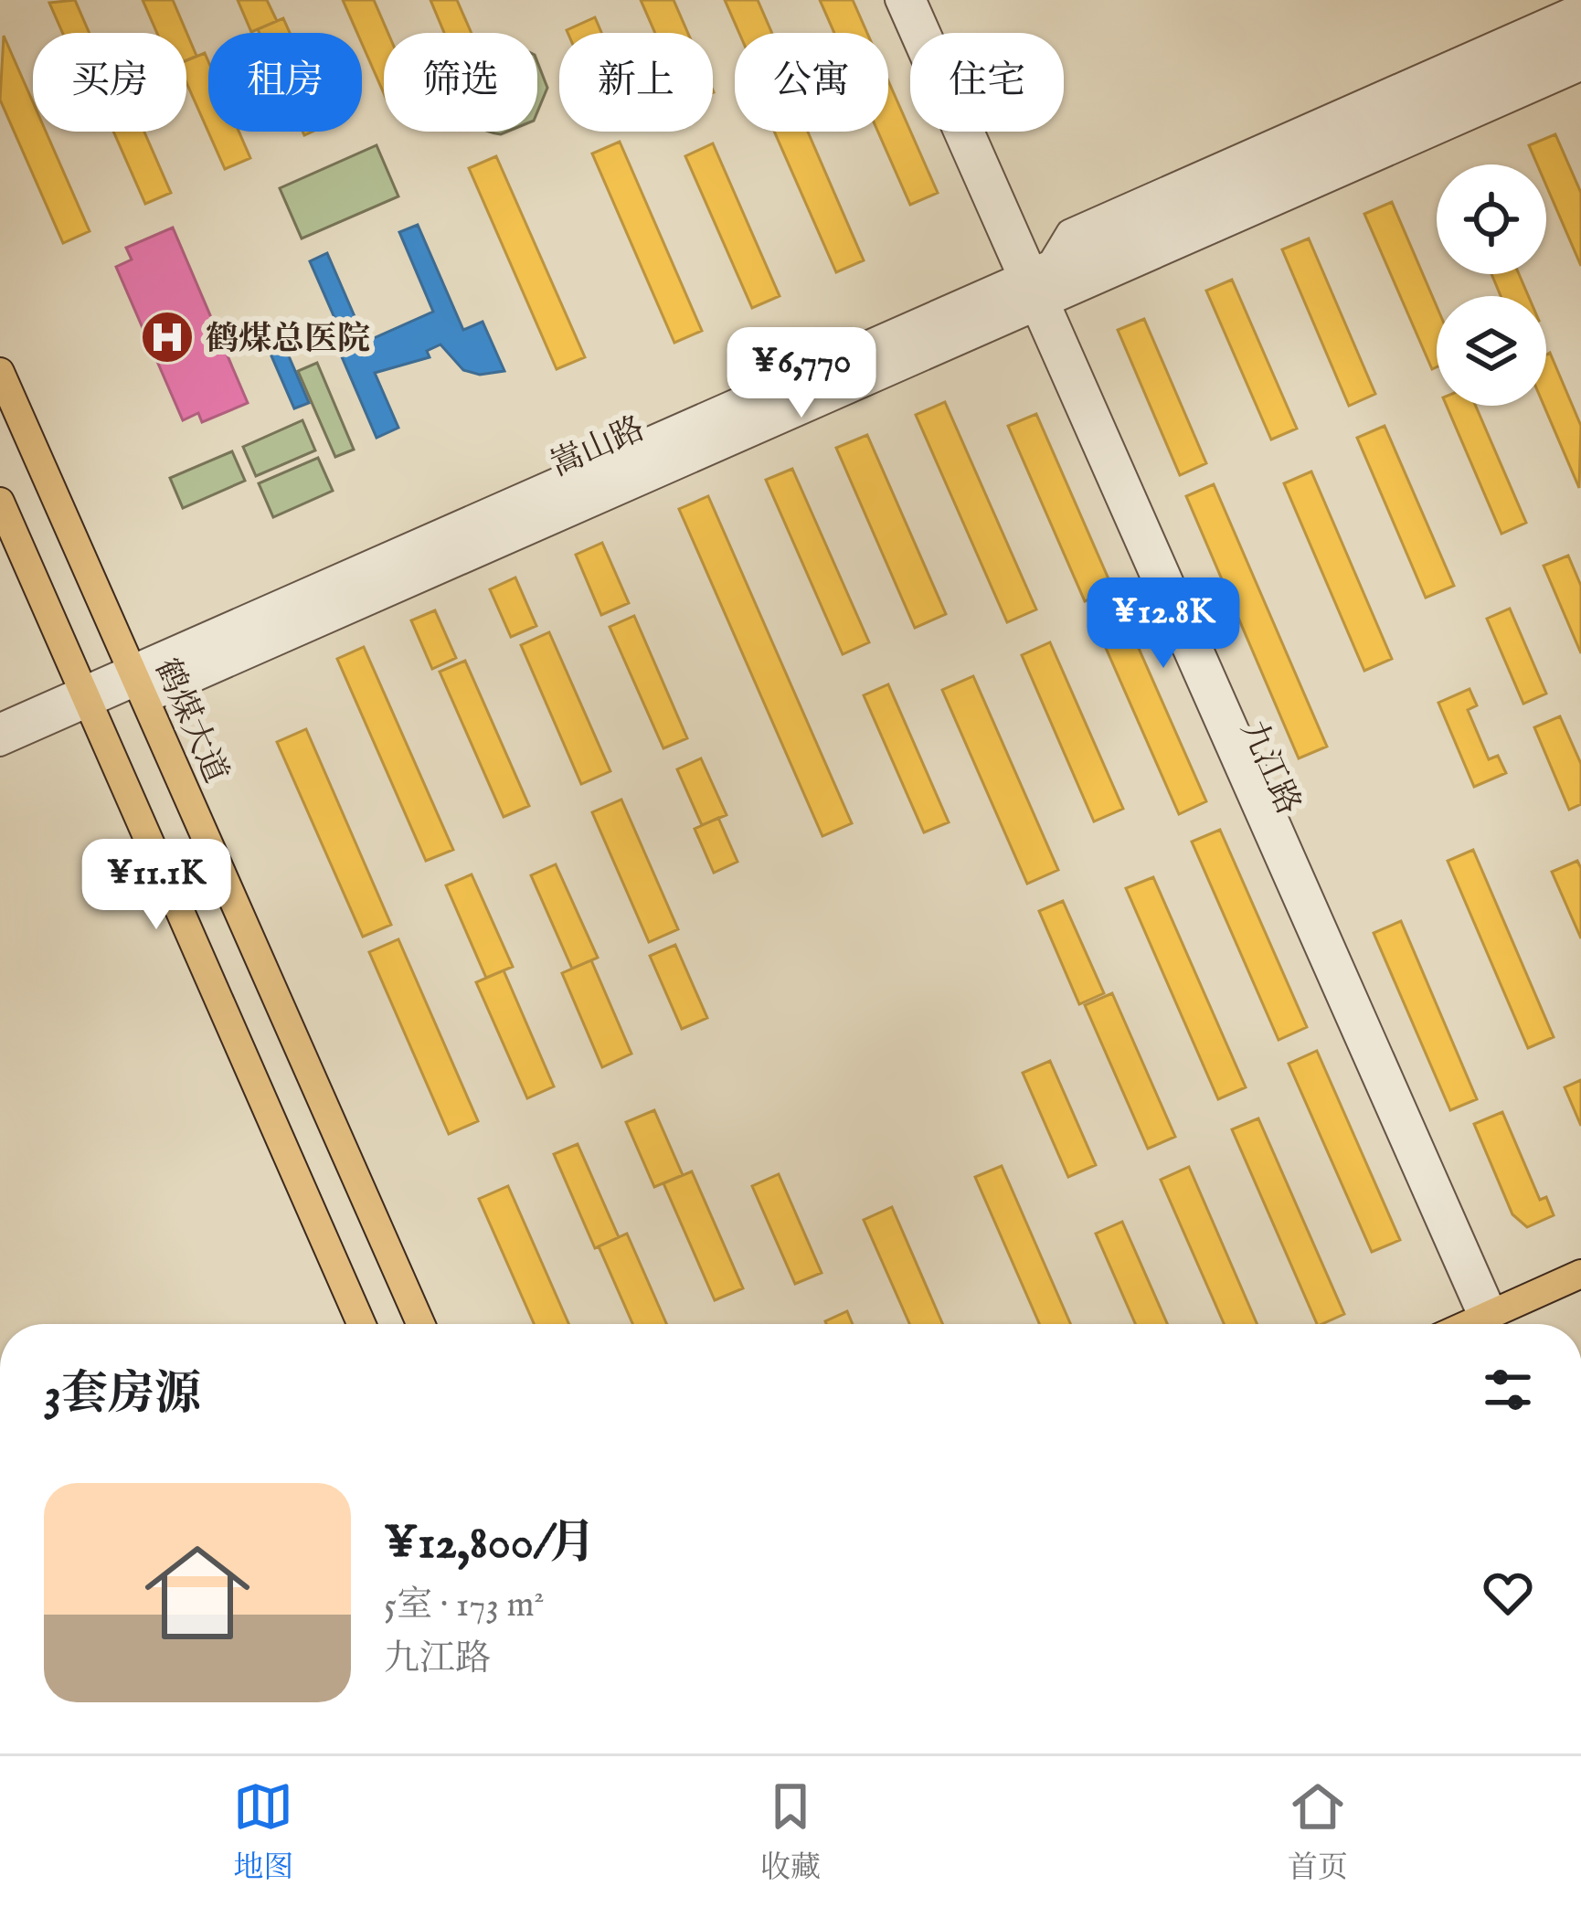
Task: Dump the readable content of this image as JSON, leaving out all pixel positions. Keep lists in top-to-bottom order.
{
  "streets": {
    "main road": ["鹤煤大道"],
    "street": ["嵩山路", "九江路"]
  },
  "crossings": [
    ["嵩山路", "鹤煤大道"],
    ["嵩山路", "九江路"]
  ],
  "places": {
    "hospital": ["鹤煤总医院"]
  },
  "page": {
    "chip": [
      "买房",
      "租房",
      "筛选",
      "新上",
      "公寓",
      "住宅"
    ],
    "price": ["¥6,770", "¥12.8K", "¥11.1K"],
    "heading": "3套房源",
    "list": [
      {
        "name": "¥12,800/月",
        "note": "5室 · 173 m² · 九江路"
      }
    ],
    "tabs": ["地图", "收藏", "首页"]
  }
}
